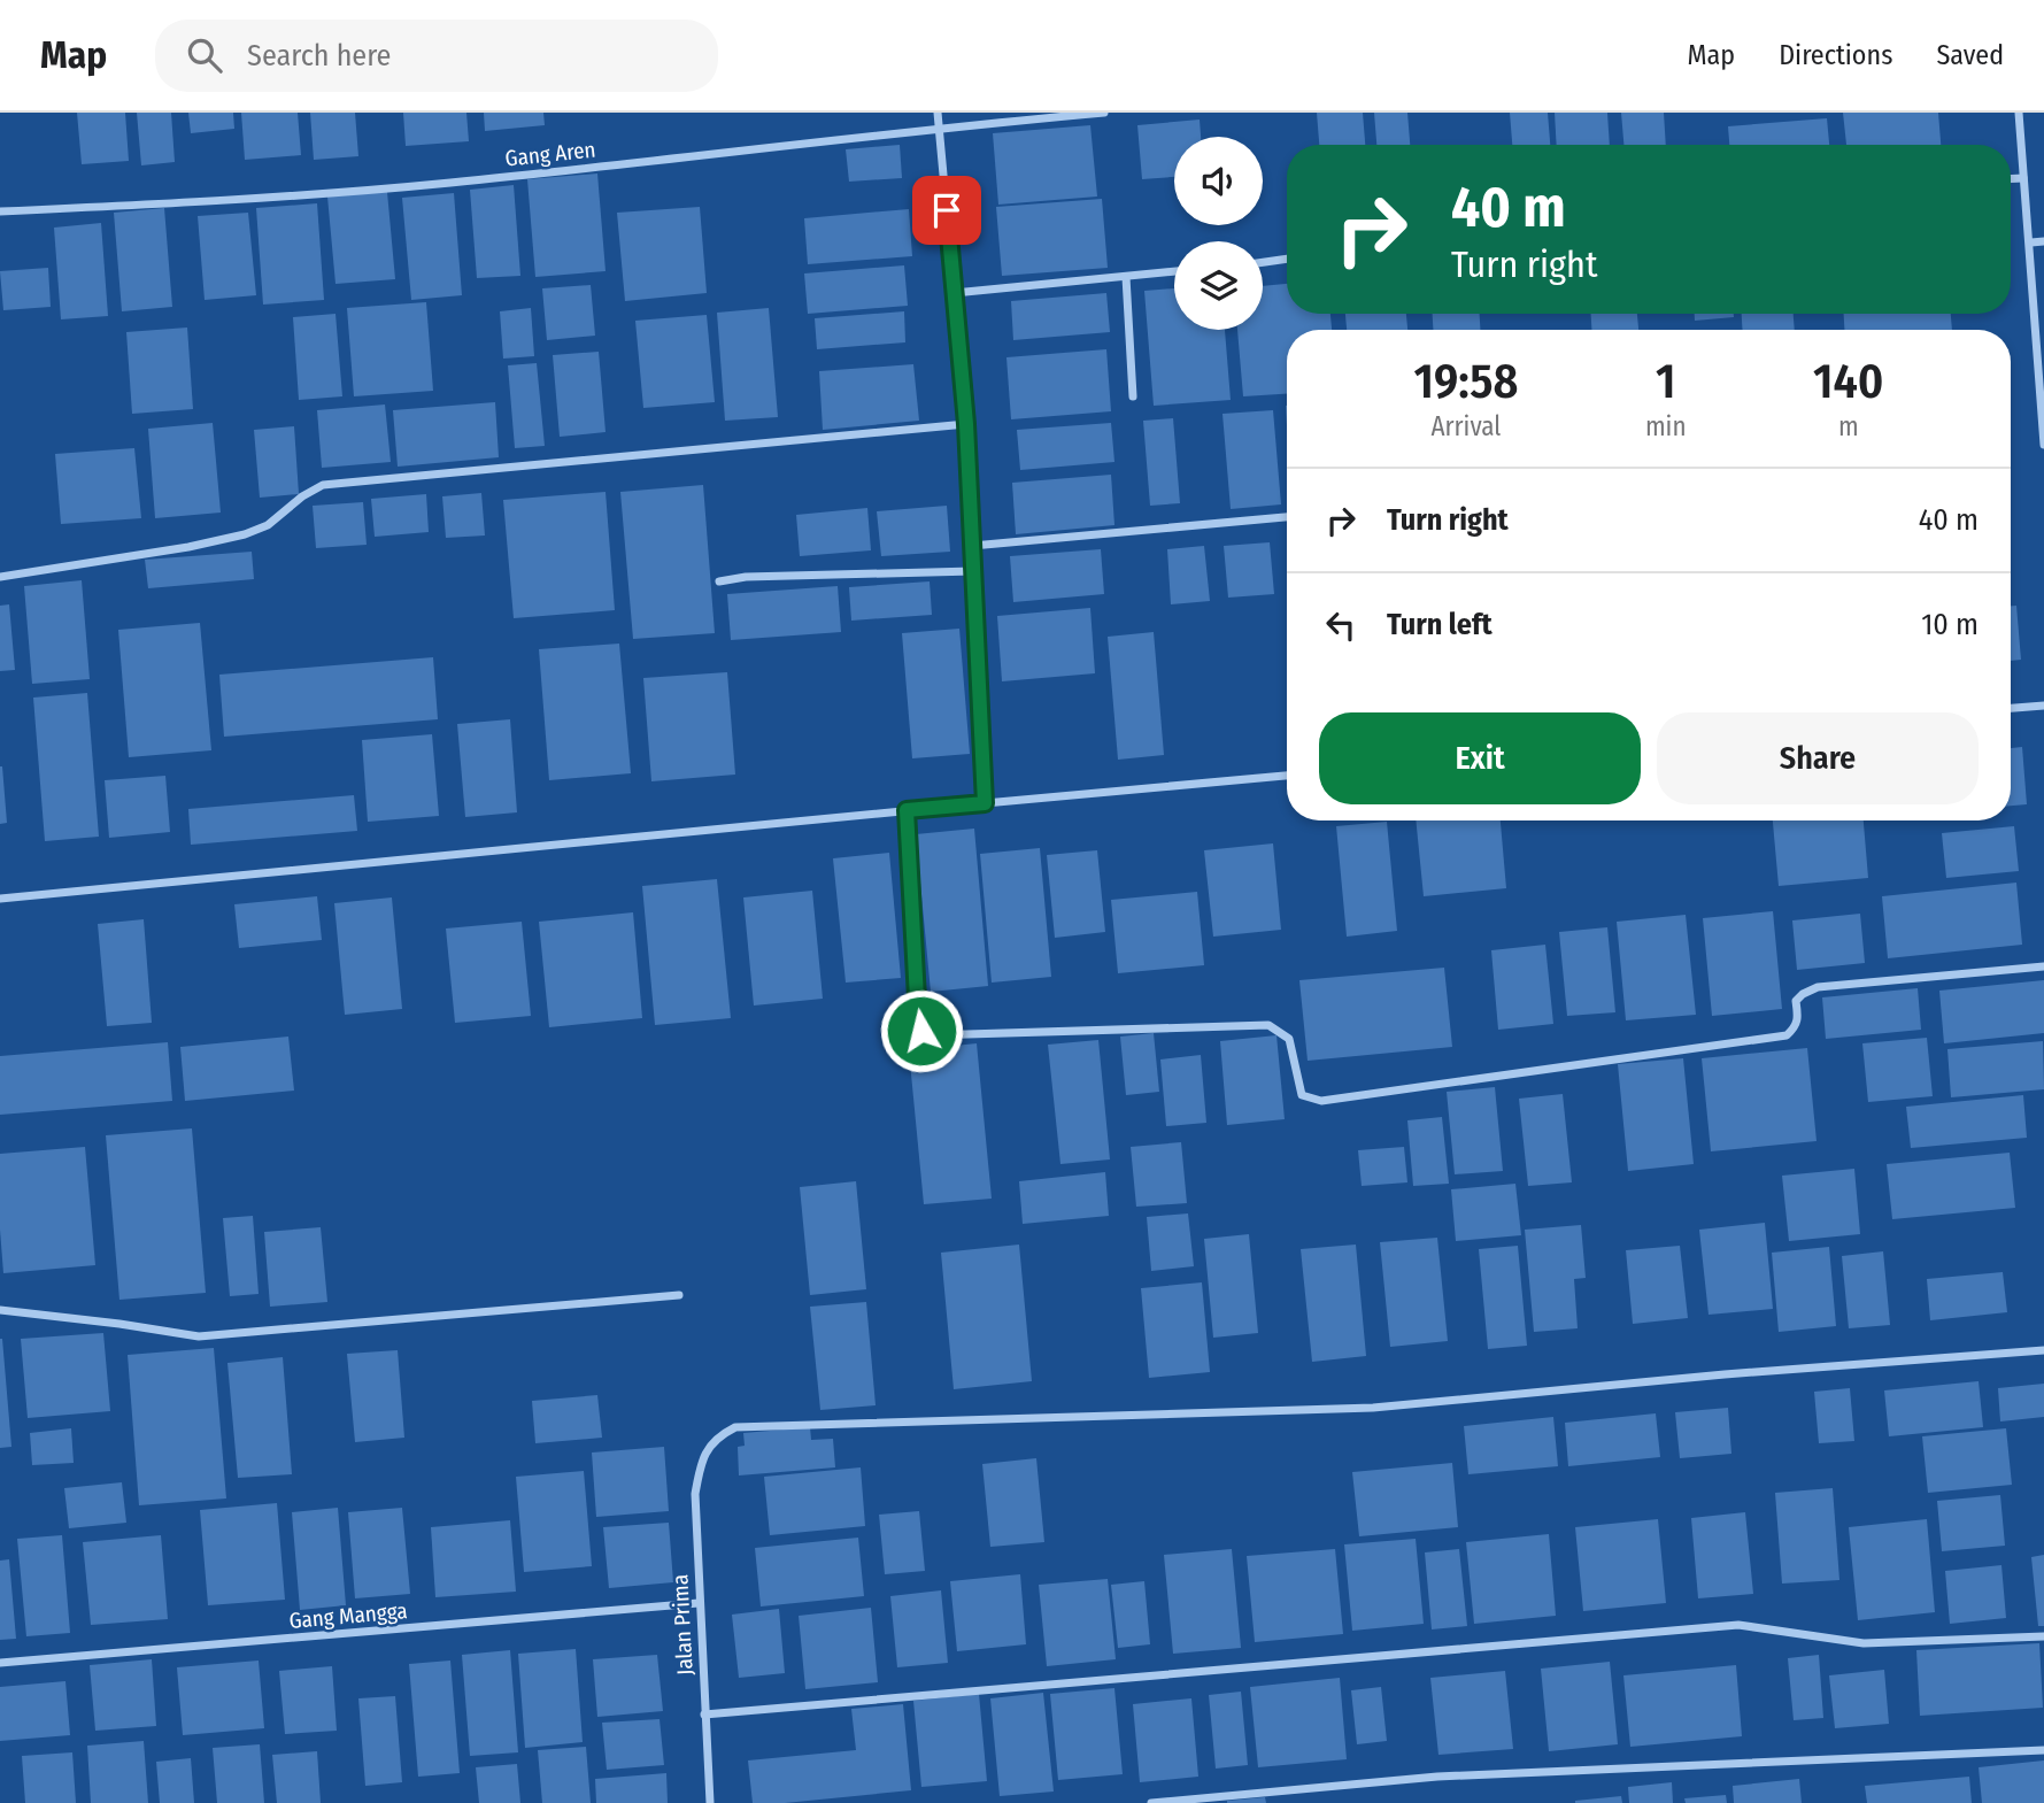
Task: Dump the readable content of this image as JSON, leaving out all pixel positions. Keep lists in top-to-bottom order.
{
  "streets": {
    "street": ["Gang Aren", "Gang Mangga", "Jalan Prima"]
  },
  "crossings": [
    ["Gang Mangga", "Jalan Prima"]
  ],
  "page": {
    "header": "Map",
    "search": "Search here",
    "nav": ["Map", "Directions", "Saved"],
    "turn": ["40 m", "Turn right"],
    "eta": [
      "19:58",
      "Arrival",
      "1",
      "min",
      "140",
      "m"
    ],
    "list": [
      {
        "name": "Turn right",
        "value": "40 m"
      },
      {
        "name": "Turn left",
        "value": "10 m"
      }
    ],
    "buttons": ["Exit", "Share"]
  }
}
